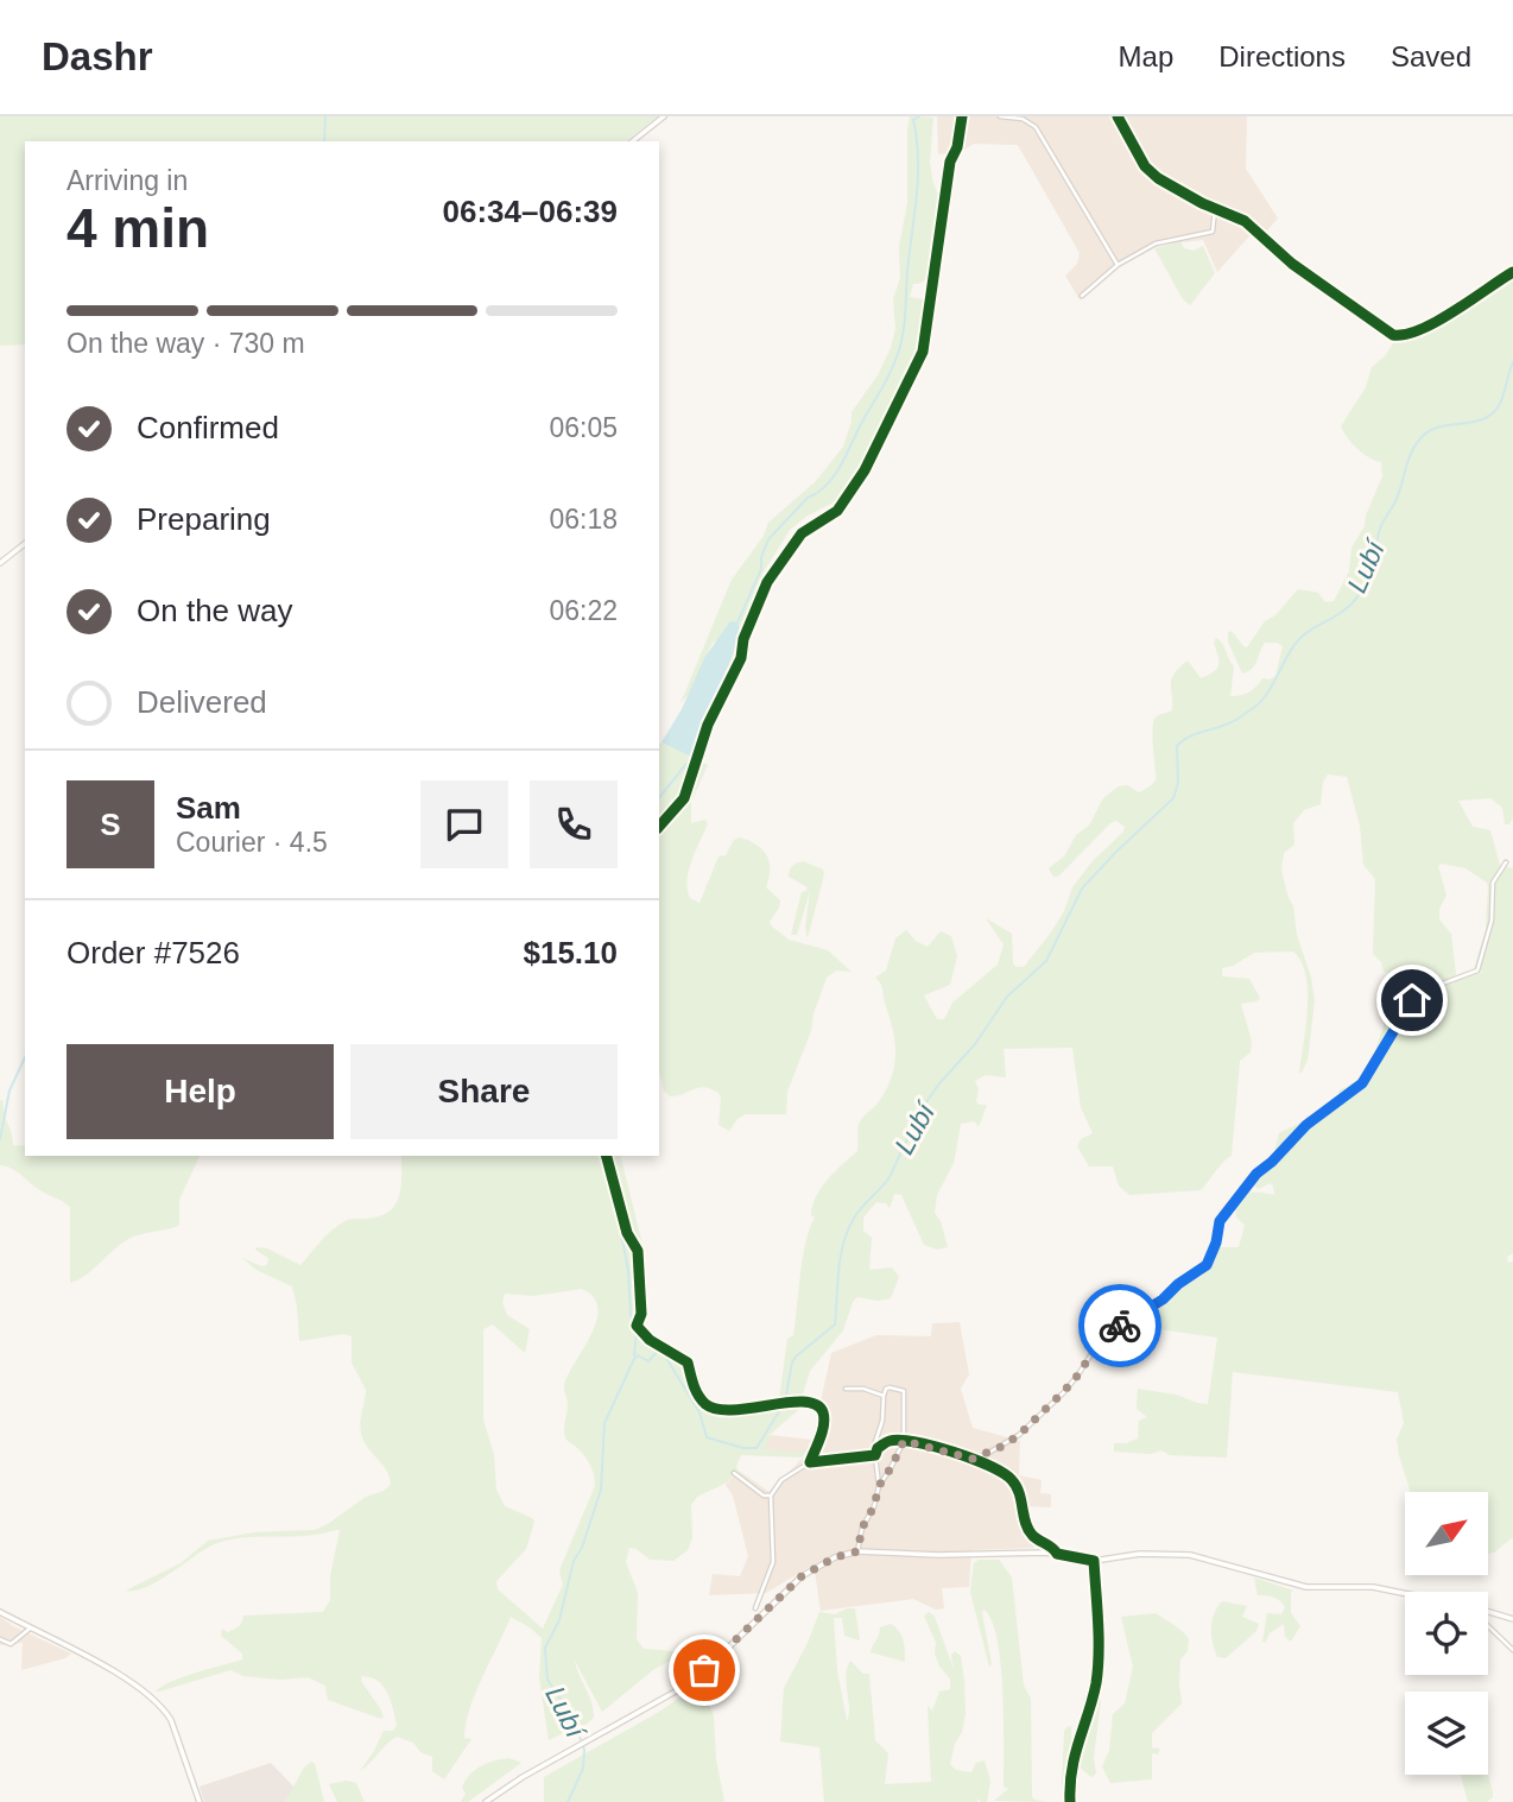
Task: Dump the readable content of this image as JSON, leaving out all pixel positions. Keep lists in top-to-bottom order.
{
  "water": ["Lubí"],
  "north": "top right",
  "page": {
    "header": "Dashr",
    "nav": ["Map", "Directions", "Saved"],
    "heading": ["4 min", "Arriving in", "06:34–06:39"],
    "panel": [
      "Sam",
      "Courier · 4.5",
      "Order #7526",
      "$15.10"
    ],
    "bar": "On the way · 730 m",
    "list": [
      ["Confirmed", "06:05"],
      ["Preparing", "06:18"],
      ["On the way", "06:22"],
      "Delivered"
    ],
    "round": "S",
    "buttons": ["Help", "Share"]
  }
}
